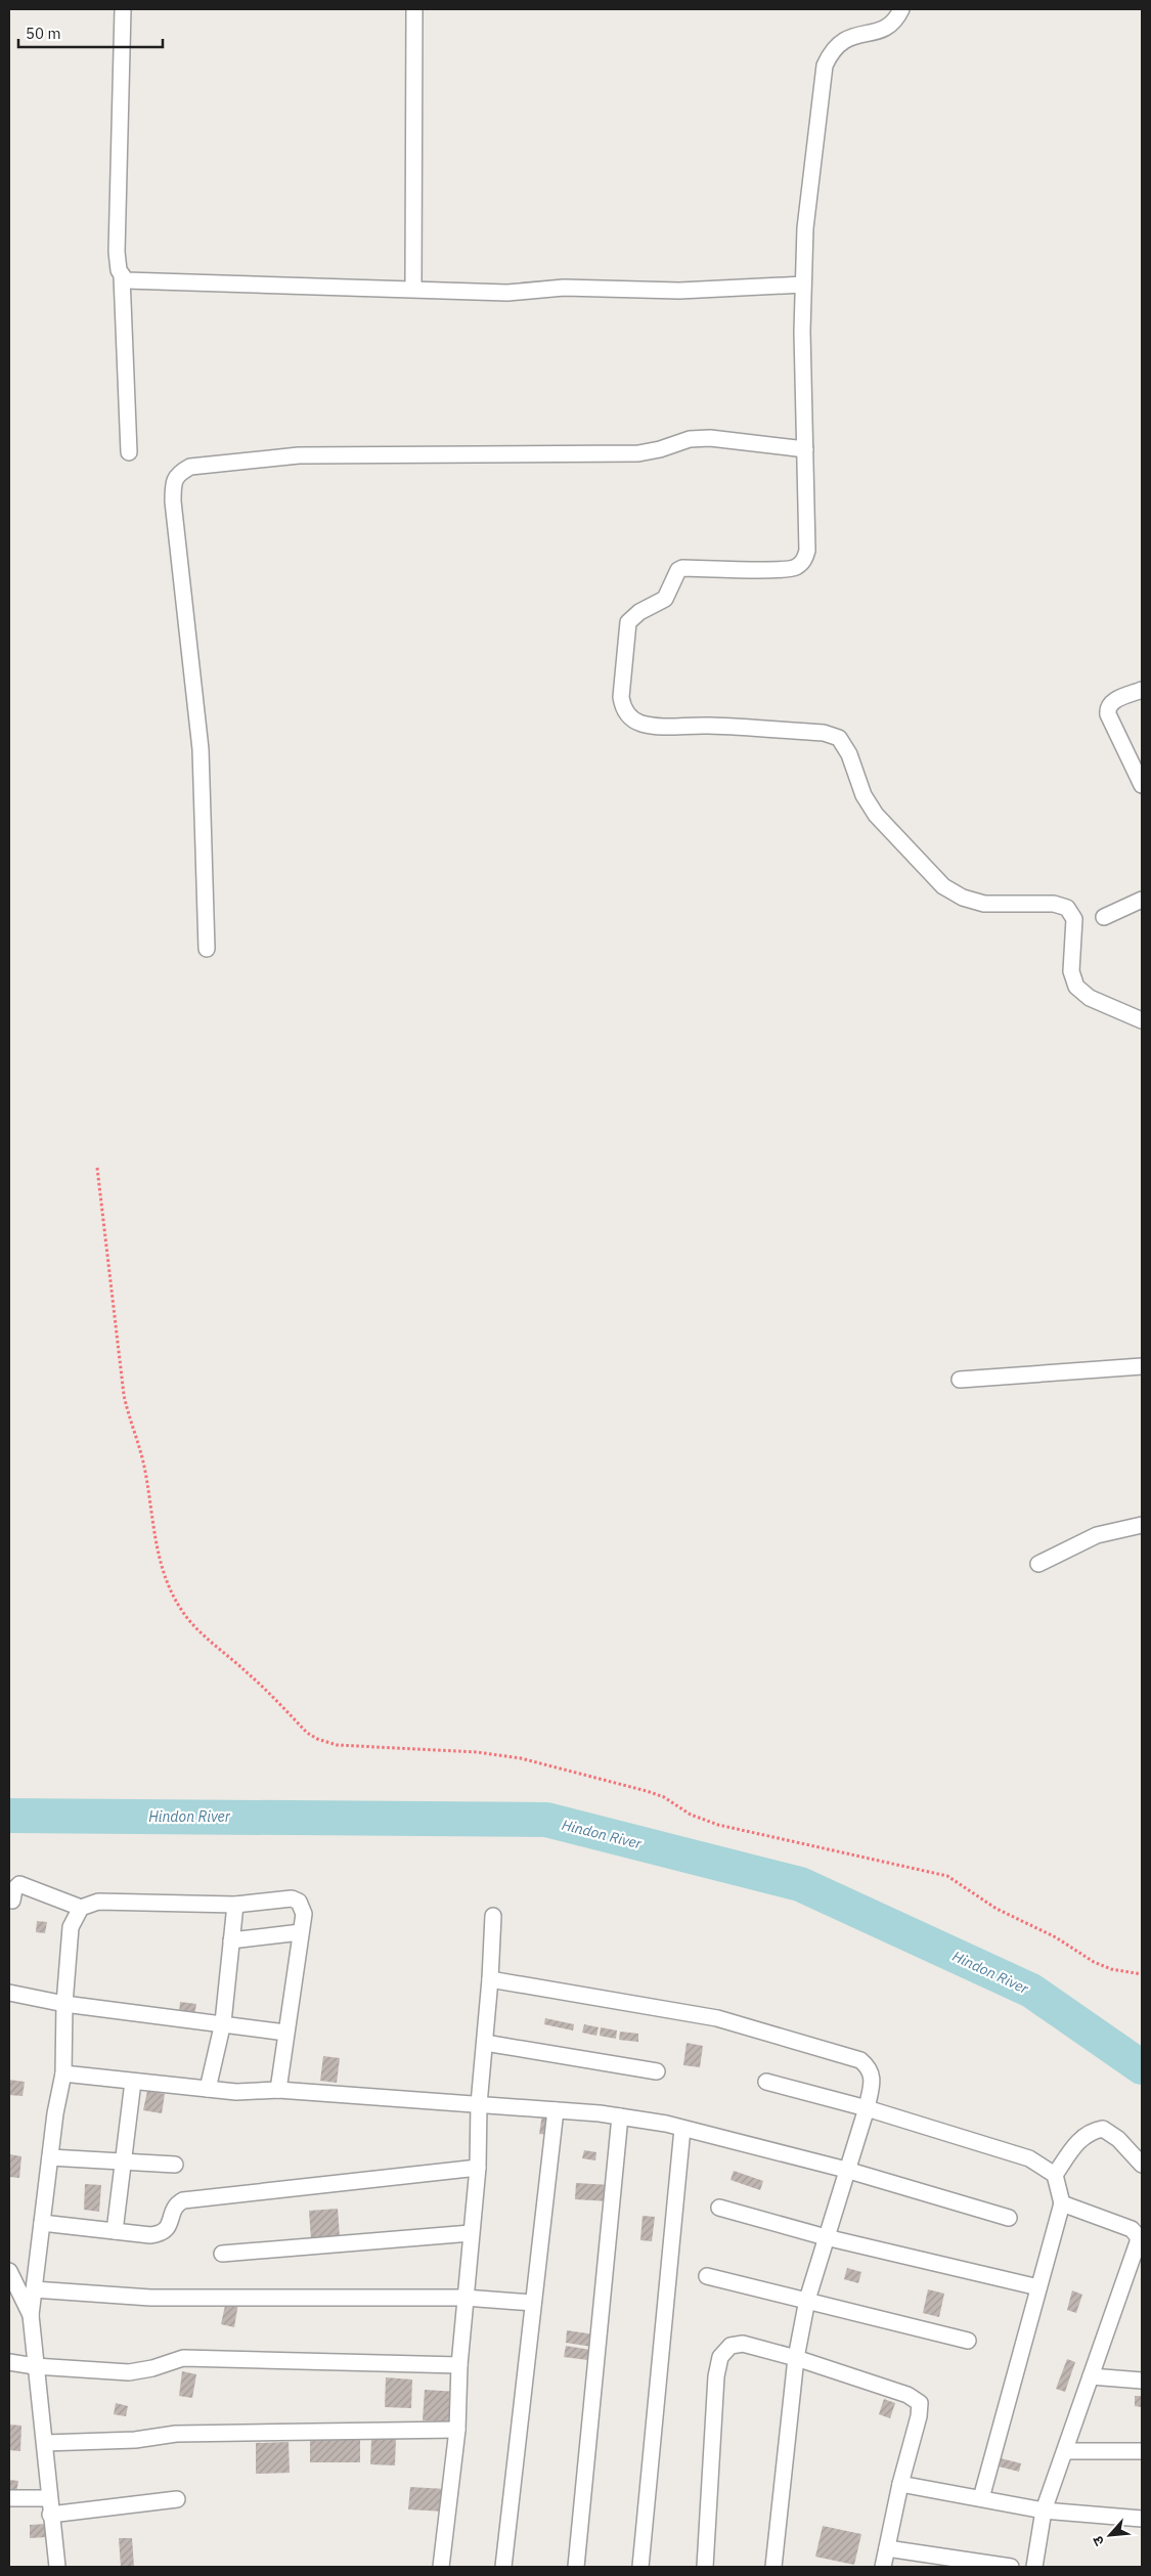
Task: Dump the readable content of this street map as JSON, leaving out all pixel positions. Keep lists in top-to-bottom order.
{
  "water": ["Hindon River"],
  "scale_bar": "50 m",
  "north": "bottom left"
}
